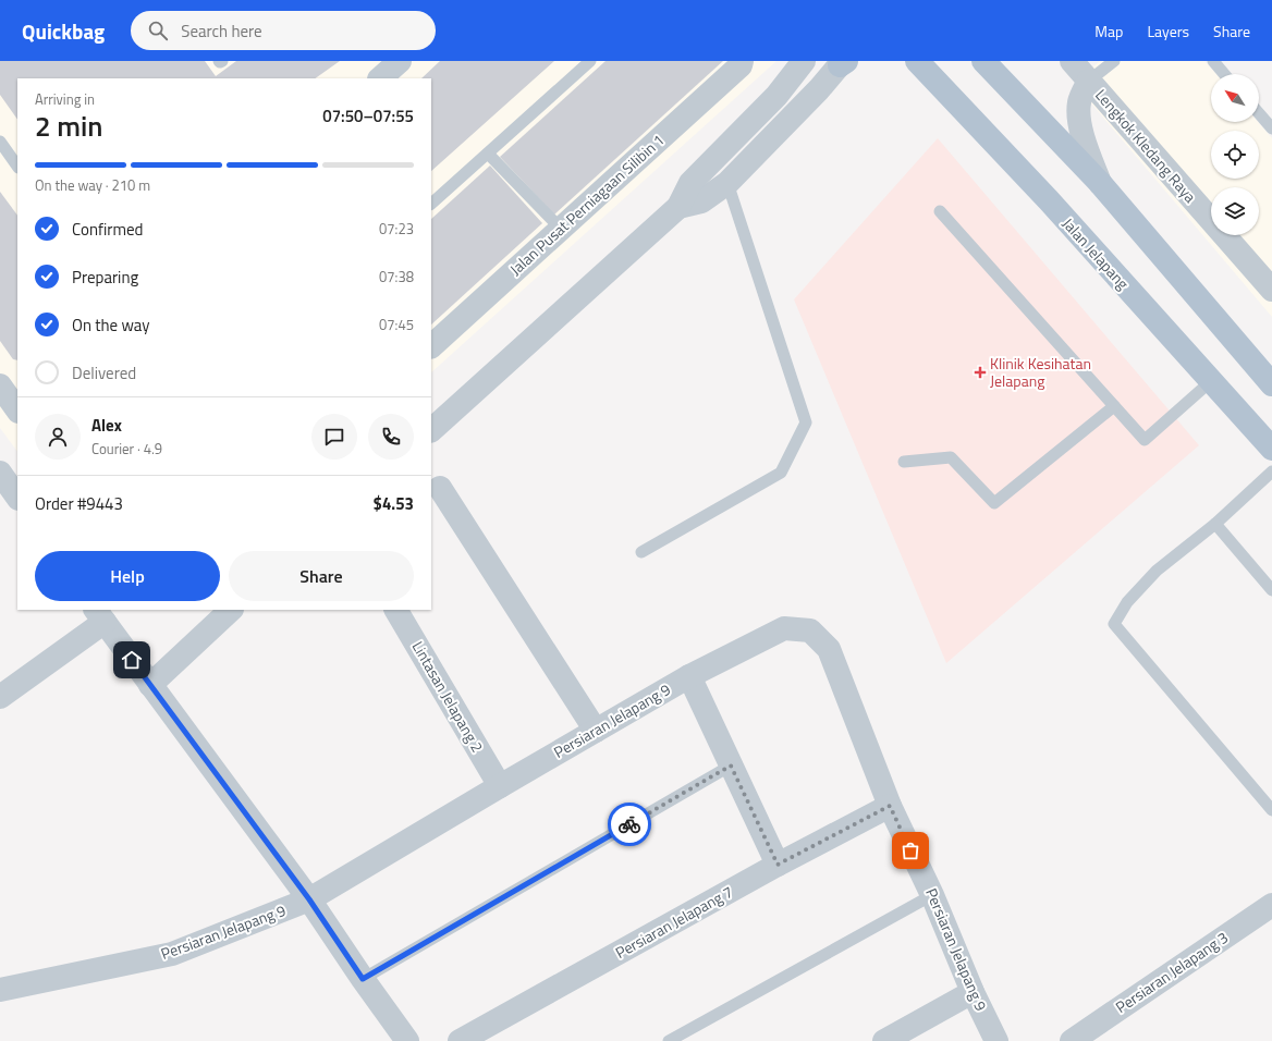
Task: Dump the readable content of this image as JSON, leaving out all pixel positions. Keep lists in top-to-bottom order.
{
  "streets": {
    "main road": ["Jalan Jelapang"],
    "street": [
      "Lengkok Kledang Raya",
      "Jalan Pusat Perniagaan Silibin 1",
      "Lintasan Jelapang 2",
      "Persiaran Jelapang 9",
      "Persiaran Jelapang 7",
      "Persiaran Jelapang 3"
    ]
  },
  "crossings": [
    ["Lintasan Jelapang 2", "Persiaran Jelapang 9"],
    ["Persiaran Jelapang 9", "Persiaran Jelapang 7"]
  ],
  "places": {
    "health": ["Klinik Kesihatan Jelapang"]
  },
  "north": "top left",
  "page": {
    "header": "Quickbag",
    "search": "Search here",
    "nav": ["Map", "Layers", "Share"],
    "heading": ["2 min", "Arriving in", "07:50–07:55"],
    "panel": [
      "Alex",
      "Courier · 4.9",
      "Order #9443",
      "$4.53"
    ],
    "bar": "On the way · 210 m",
    "list": [
      ["Confirmed", "07:23"],
      ["Preparing", "07:38"],
      ["On the way", "07:45"],
      "Delivered"
    ],
    "buttons": ["Help", "Share"]
  }
}
